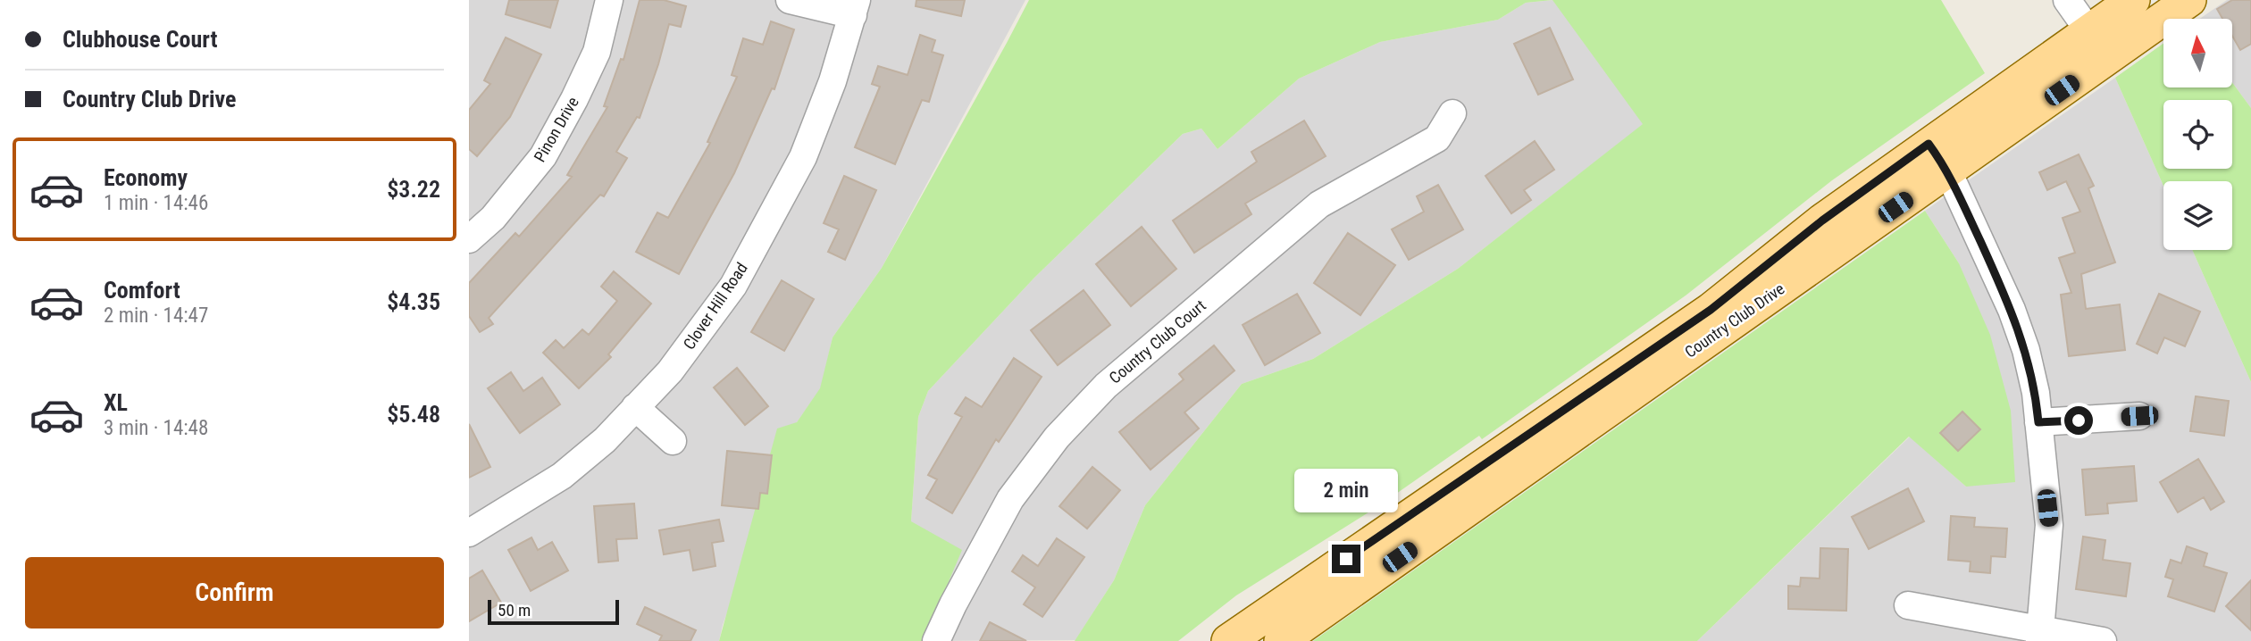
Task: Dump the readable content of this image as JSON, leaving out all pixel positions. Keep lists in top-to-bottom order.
{
  "streets": {
    "main road": ["Country Club Drive"],
    "street": ["Pinon Drive", "Clover Hill Road", "Country Club Court"]
  },
  "scale_bar": "50 m",
  "north": "top",
  "page": {
    "banner": ["Clubhouse Court", "Country Club Drive"],
    "list": [
      {
        "name": "Economy",
        "note": "1 min · 14:46",
        "value": "$3.22"
      },
      {
        "name": "Comfort",
        "note": "2 min · 14:47",
        "value": "$4.35"
      },
      {
        "name": "XL",
        "note": "3 min · 14:48",
        "value": "$5.48"
      }
    ],
    "bubble": "2 min",
    "buttons": "Confirm",
    "scale": "50 m"
  }
}
